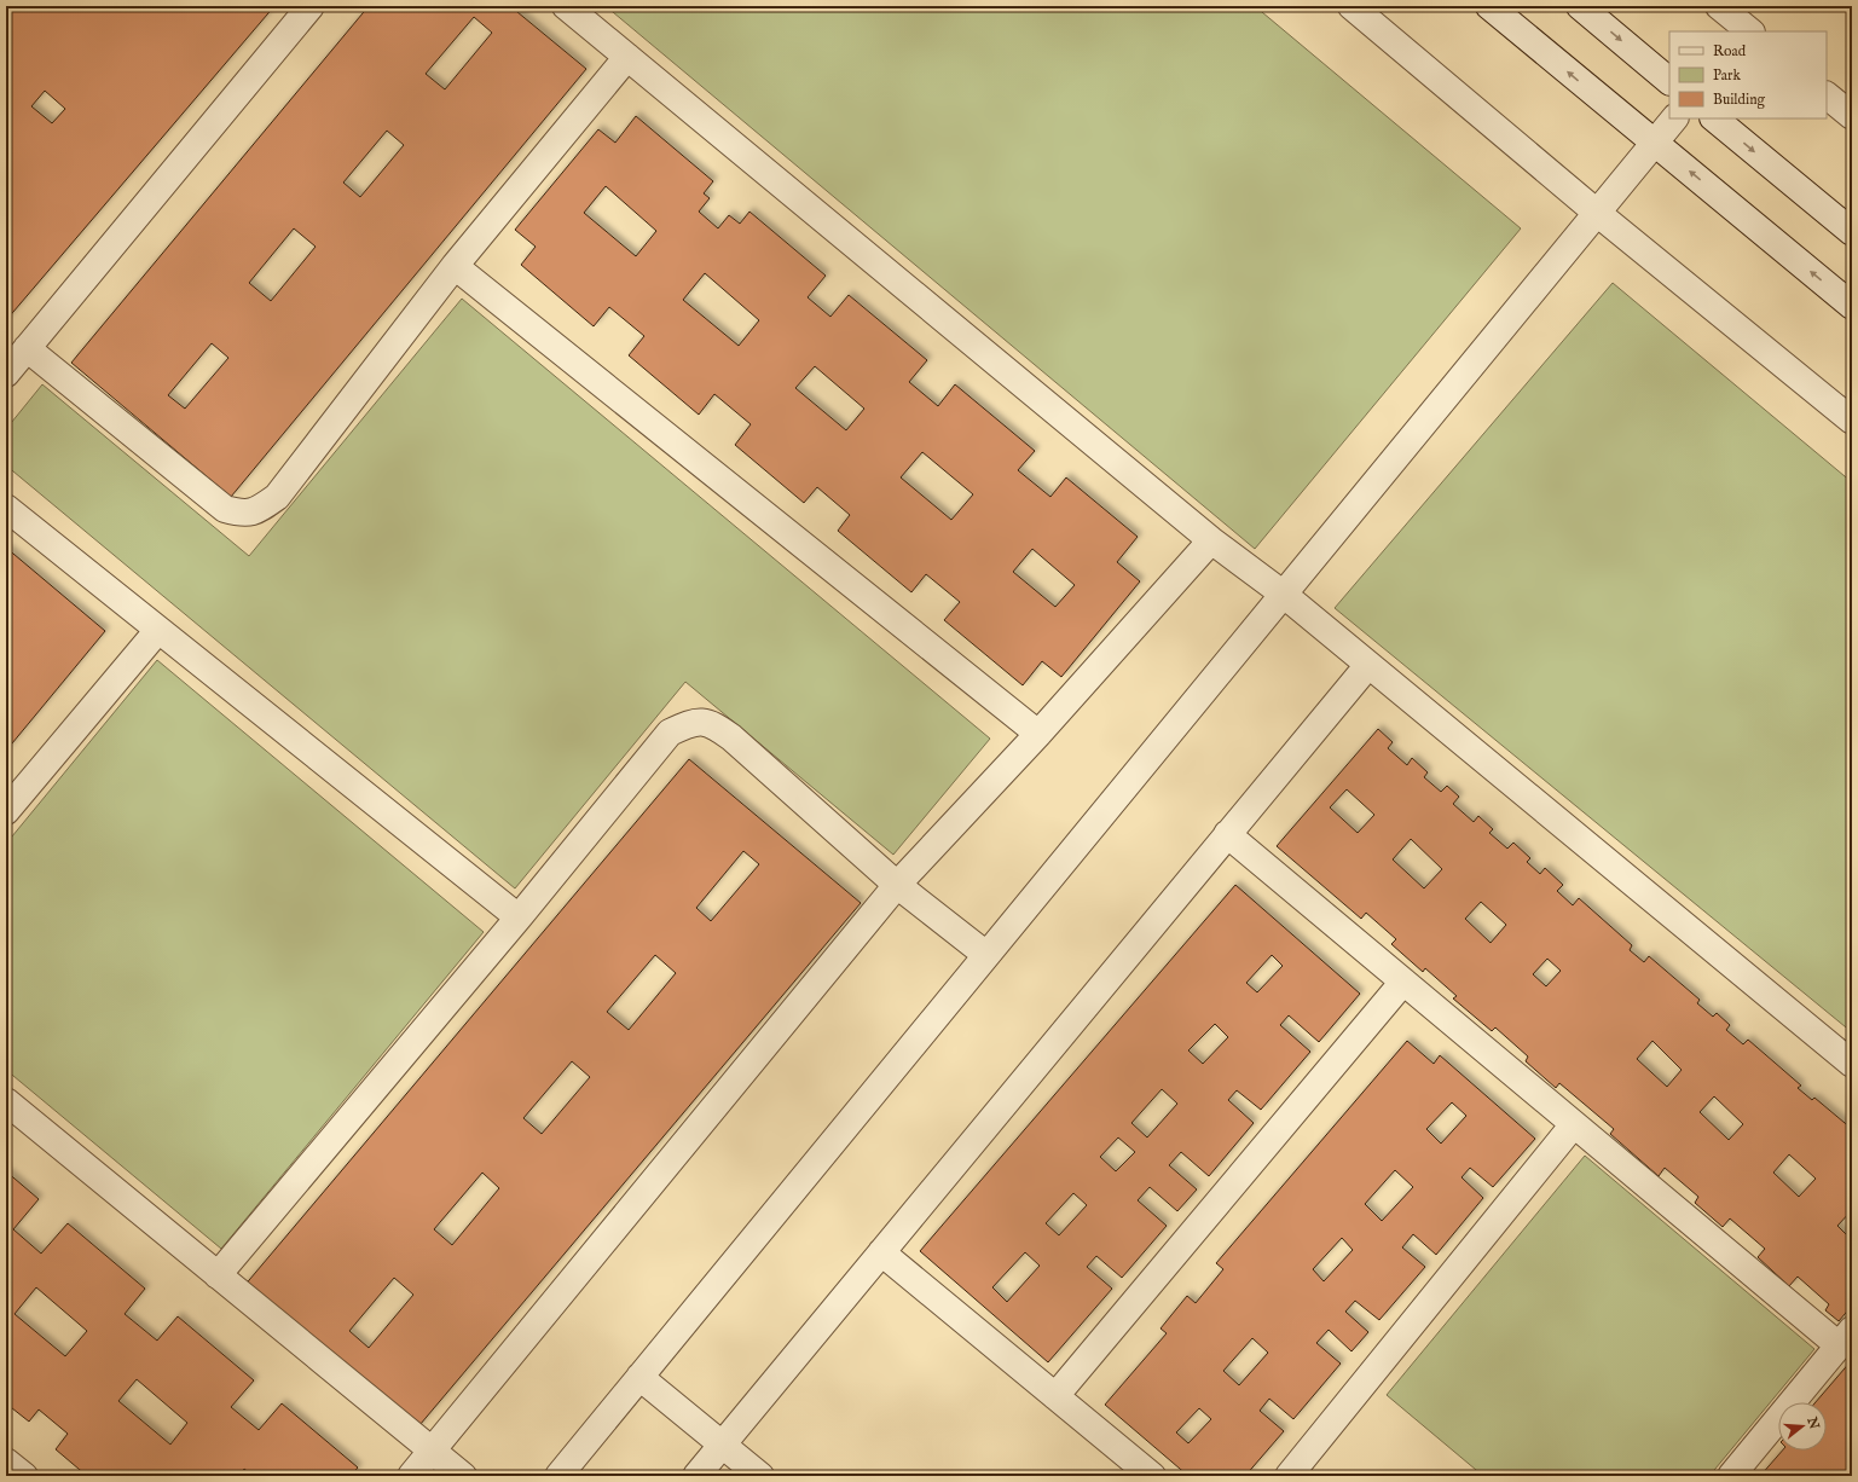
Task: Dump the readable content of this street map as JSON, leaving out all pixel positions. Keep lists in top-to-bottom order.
{
  "legend": ["Road", "Park", "Building"],
  "north": "right"
}
